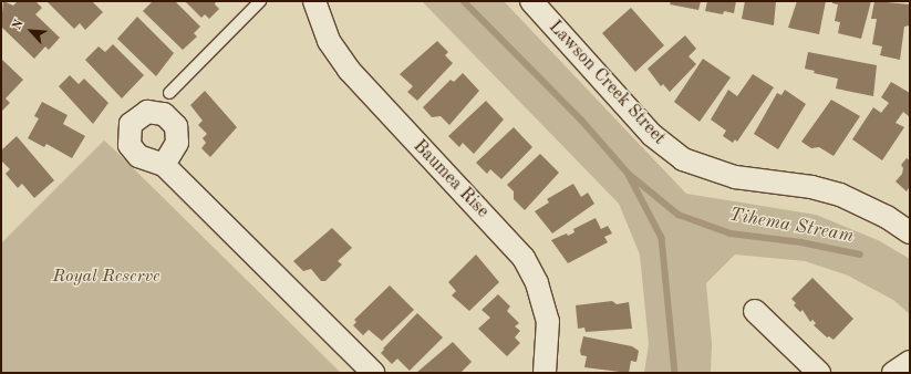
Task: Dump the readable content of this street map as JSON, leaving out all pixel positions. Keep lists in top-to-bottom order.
{
  "streets": {
    "street": ["Lawson Creek Street", "Baumea Rise"]
  },
  "water": ["Tihema Stream"],
  "parks": ["Royal Reserve"],
  "north": "top left"
}
